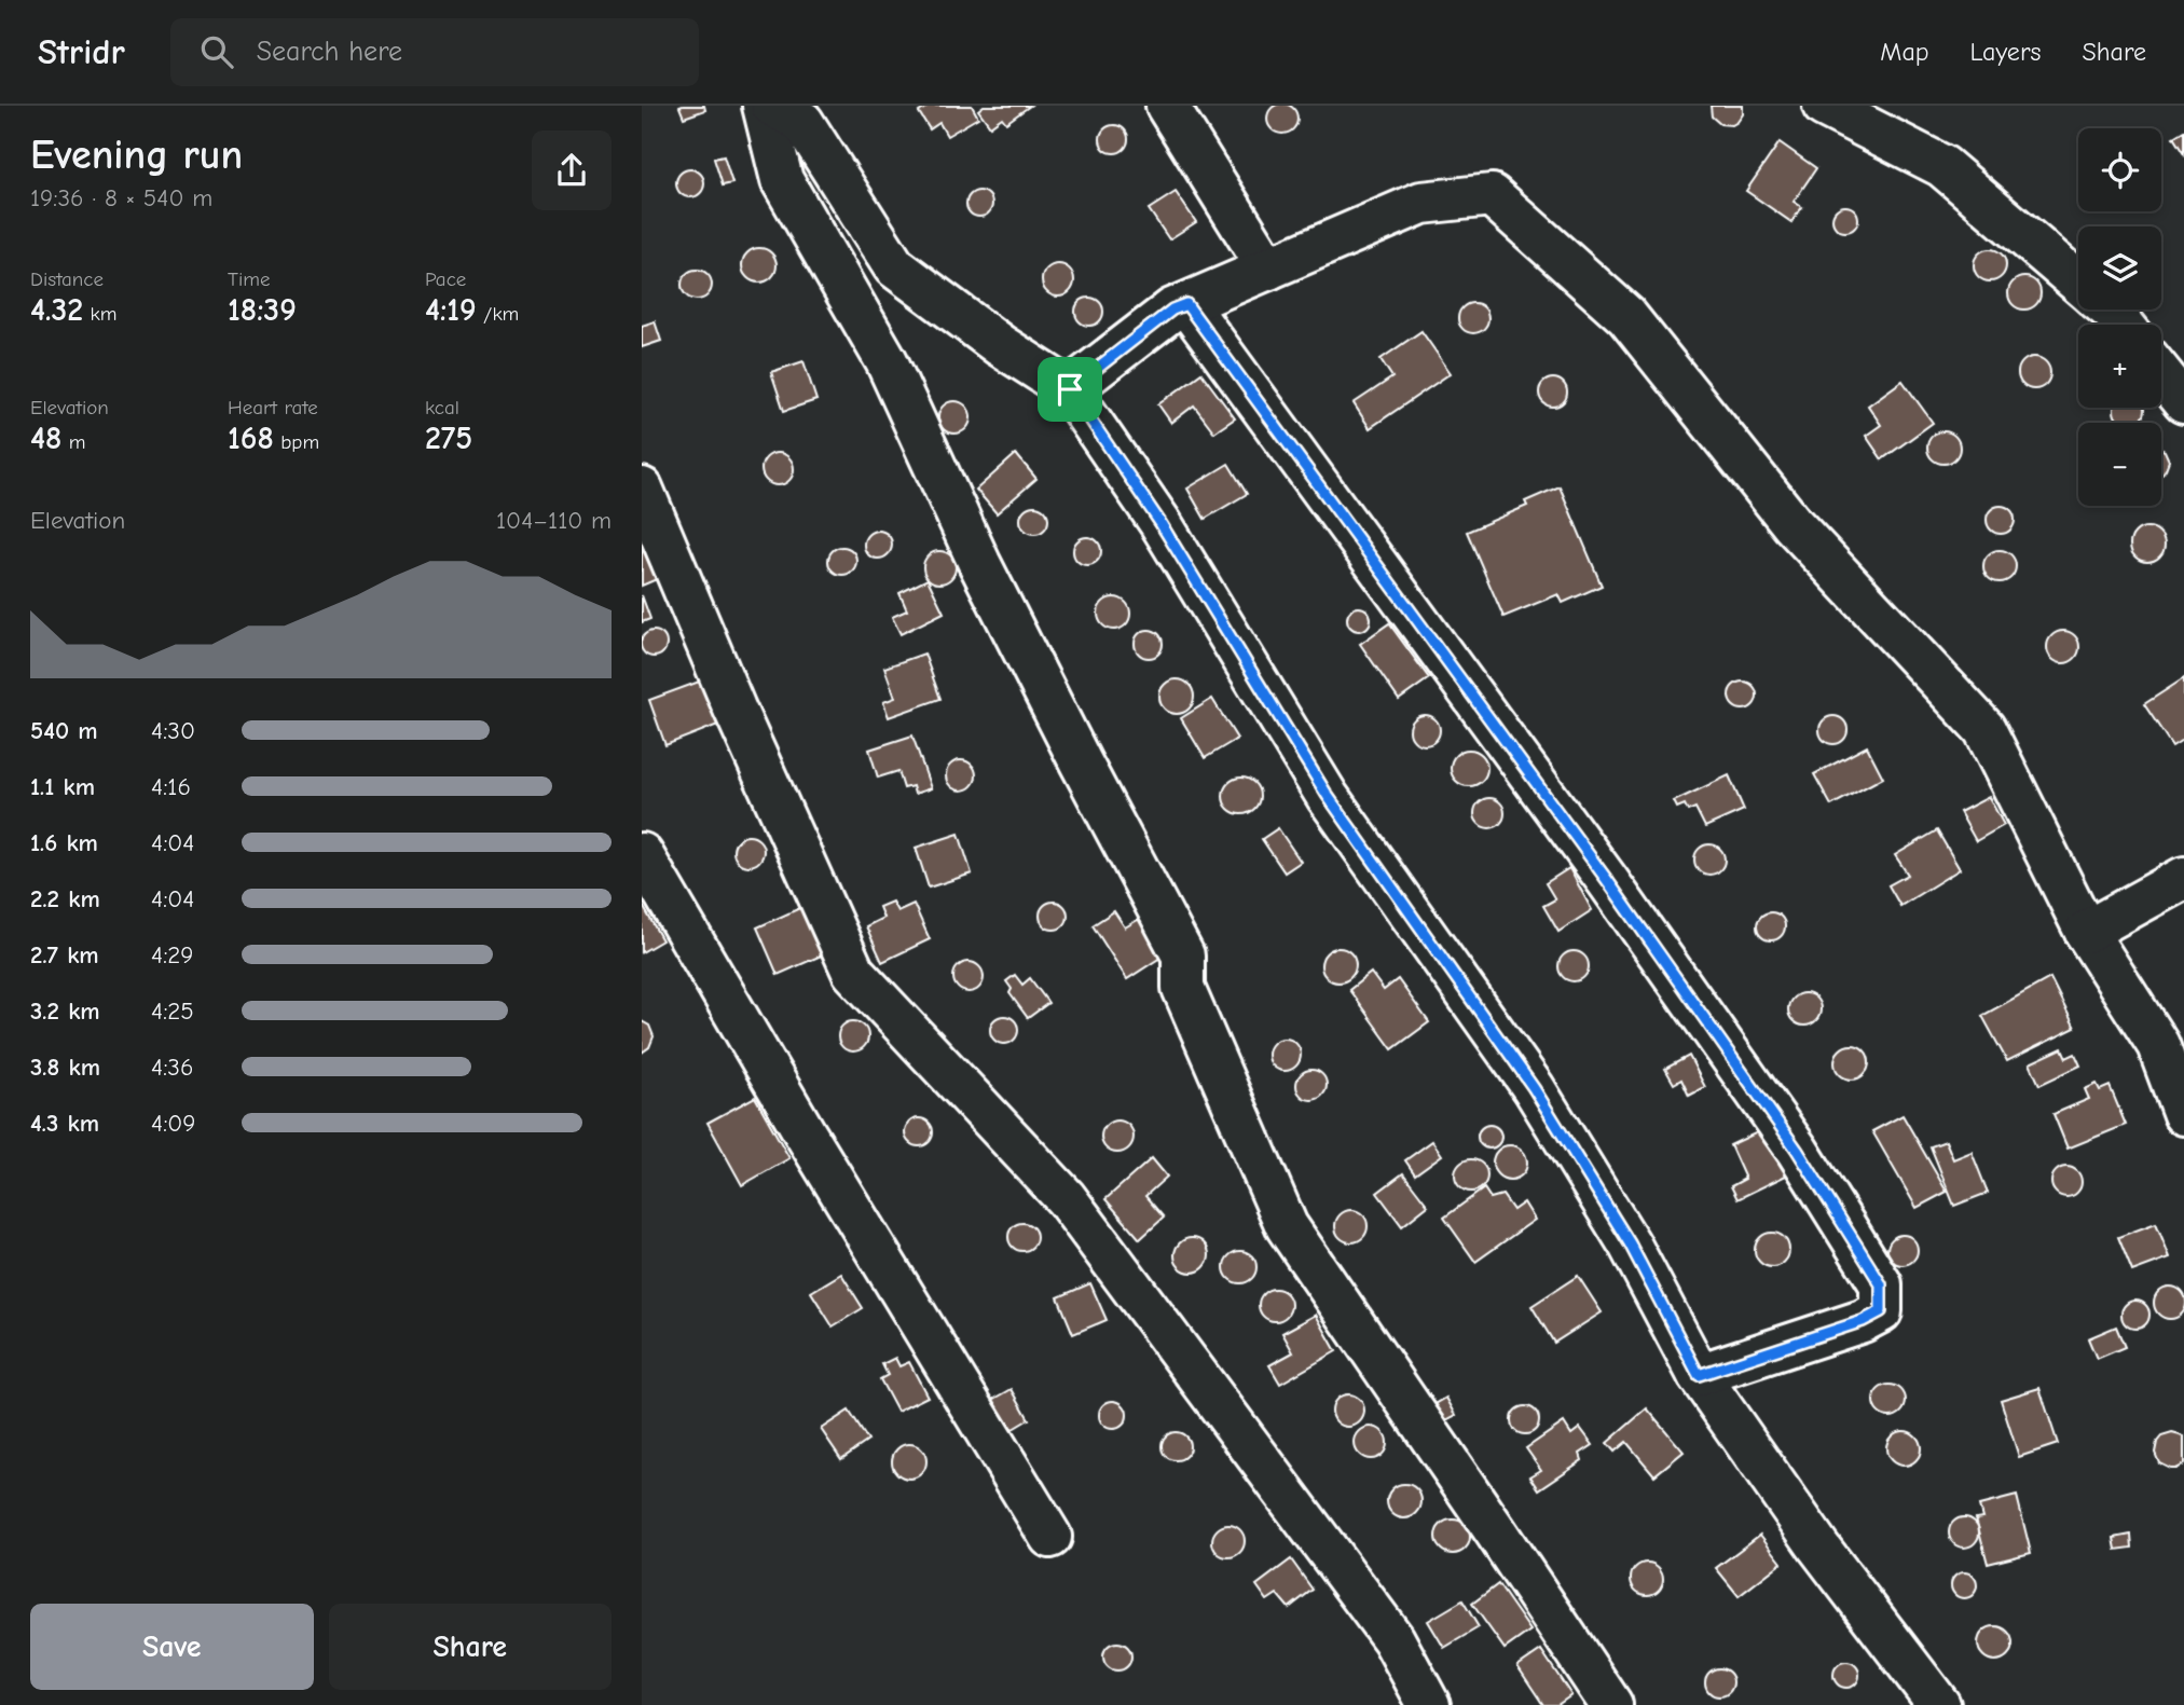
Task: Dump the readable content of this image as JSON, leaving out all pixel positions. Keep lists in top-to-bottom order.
{
  "page": {
    "header": "Stridr",
    "search": "Search here",
    "nav": ["Map", "Layers", "Share"],
    "heading": ["Evening run", "19:36 · 8 × 540 m"],
    "map_buttons": ["+", "−"],
    "stats": [
      ["Distance", "4.32 km"],
      ["Time", "18:39"],
      ["Pace", "4:19 /km"],
      ["Elevation", "48 m"],
      ["Heart rate", "168 bpm"],
      ["kcal", "275"]
    ],
    "chart": ["Elevation", "104–110 m"],
    "list": [
      {
        "name": "540 m",
        "note": "4:30"
      },
      {
        "name": "1.1 km",
        "note": "4:16"
      },
      {
        "name": "1.6 km",
        "note": "4:04"
      },
      {
        "name": "2.2 km",
        "note": "4:04"
      },
      {
        "name": "2.7 km",
        "note": "4:29"
      },
      {
        "name": "3.2 km",
        "note": "4:25"
      },
      {
        "name": "3.8 km",
        "note": "4:36"
      },
      {
        "name": "4.3 km",
        "note": "4:09"
      }
    ],
    "buttons": ["Save", "Share"]
  }
}
